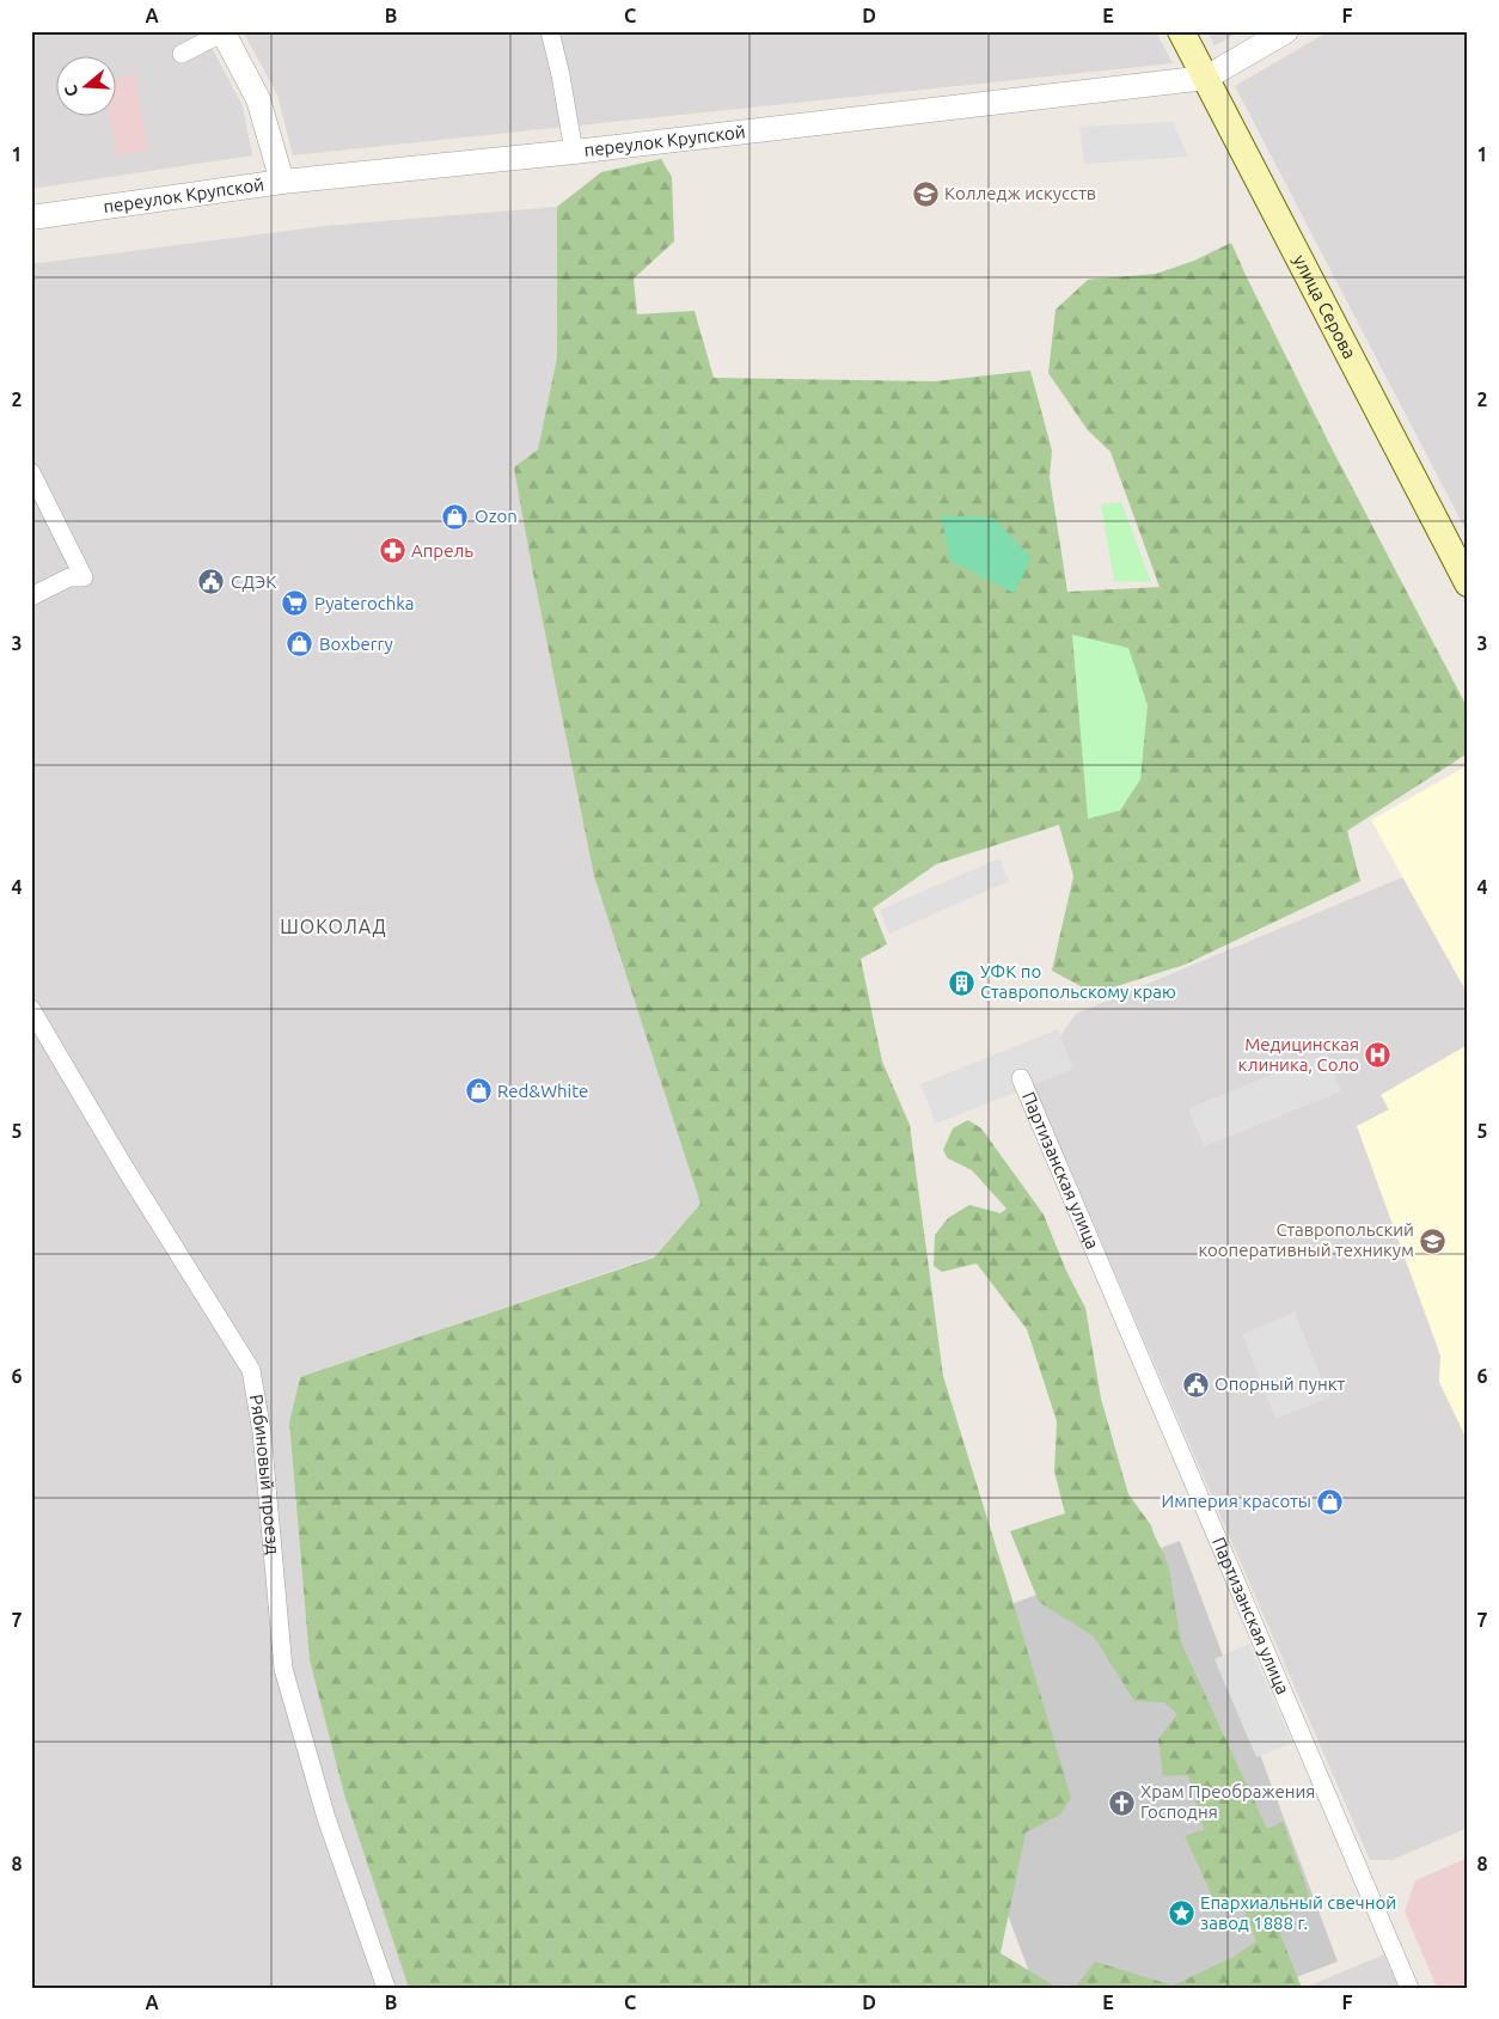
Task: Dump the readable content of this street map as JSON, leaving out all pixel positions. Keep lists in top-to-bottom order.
{
  "streets": {
    "main road": ["улица Серова"],
    "street": ["переулок Крупской", "Партизанская улица", "Рябиновый проезд"]
  },
  "crossings": [
    ["переулок Крупской", "улица Серова"]
  ],
  "districts": ["ШОКОЛАД"],
  "places": {
    "school or university": ["Колледж искусств", "Ставропольский кооперативный техникум"],
    "shop": [
      "Ozon",
      "Boxberry",
      "Red&White",
      "Империя красоты"
    ],
    "pharmacy": ["Апрель"],
    "public building": ["СДЭК", "Опорный пункт"],
    "supermarket": ["Pyaterochka"],
    "building": ["УФК по Ставропольскому краю"],
    "hospital": ["Медицинская клиника, Соло"],
    "church": ["Храм Преображения Господня"],
    "place": ["Епархиальный свечной завод 1888 г."]
  },
  "north": "left",
  "grid": {
    "columns": [
      "A",
      "B",
      "C",
      "D",
      "E",
      "F"
    ],
    "rows": [
      "1",
      "2",
      "3",
      "4",
      "5",
      "6",
      "7",
      "8"
    ]
  }
}
